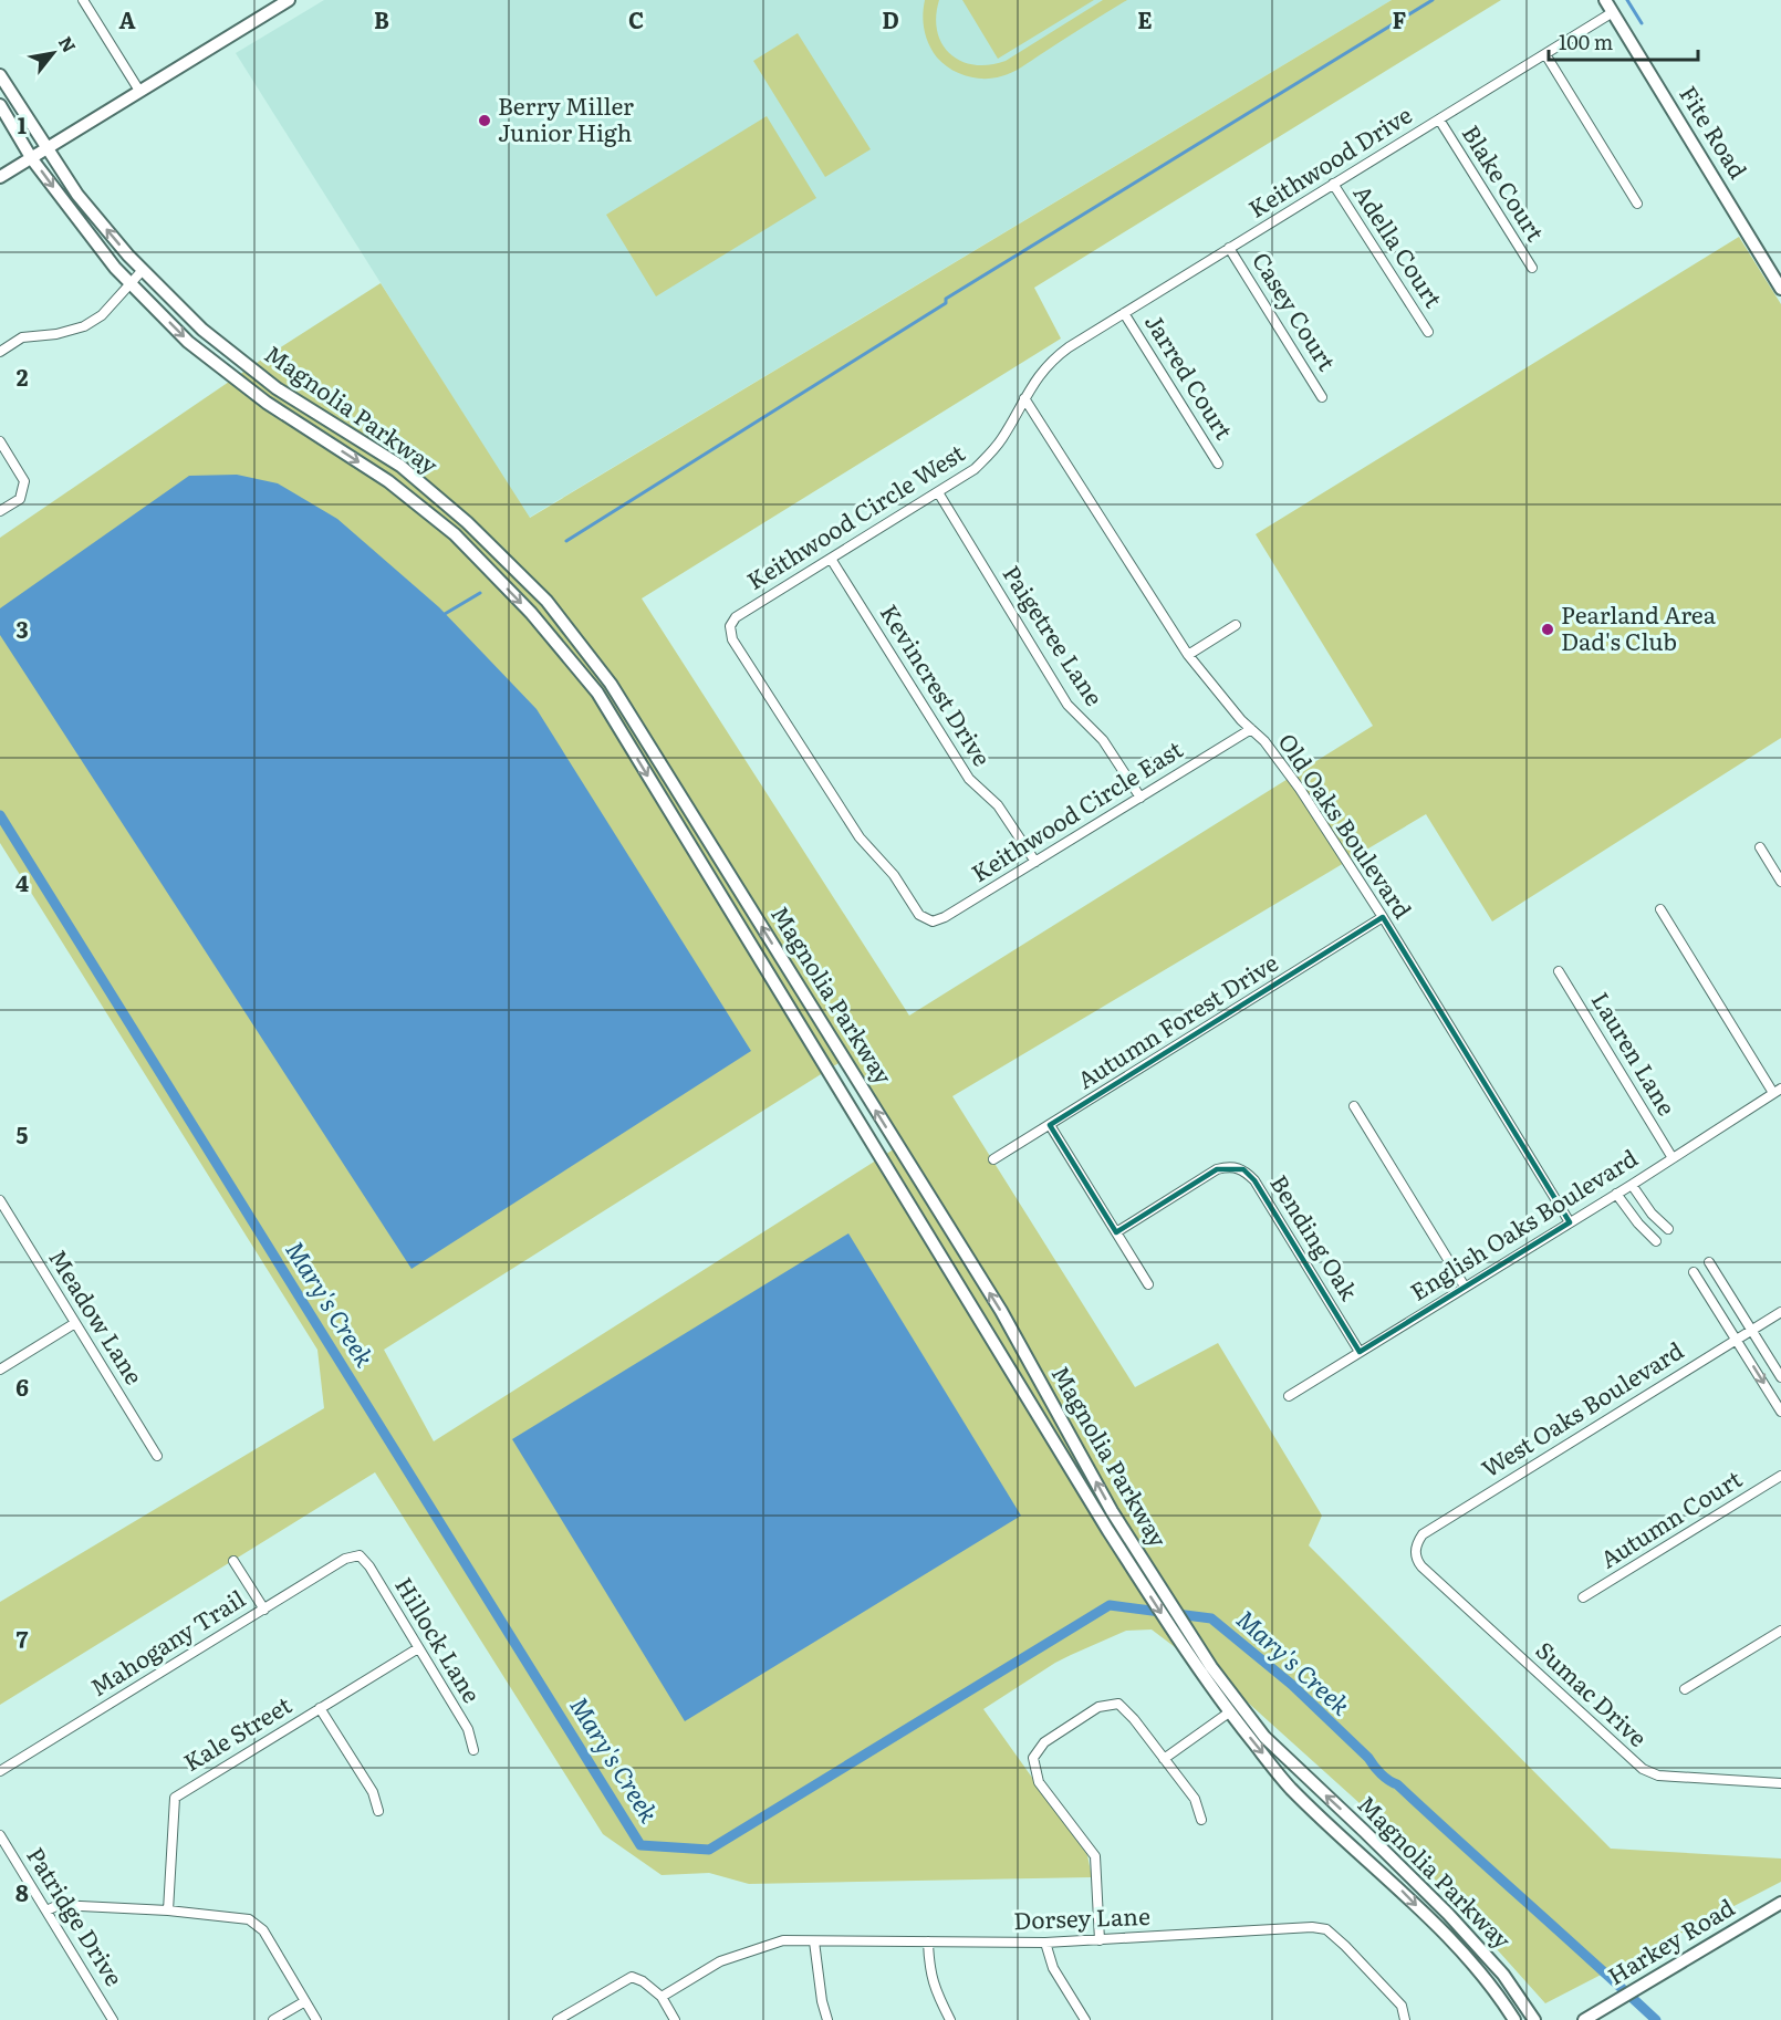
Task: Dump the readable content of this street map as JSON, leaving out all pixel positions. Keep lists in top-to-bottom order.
{
  "streets": {
    "street": [
      "Fite Road",
      "Keithwood Drive",
      "Blake Court",
      "Adella Court",
      "Casey Court",
      "Jarred Court",
      "Magnolia Parkway",
      "Keithwood Circle West",
      "Paigetree Lane",
      "Kevincrest Drive",
      "Keithwood Circle East",
      "Old Oaks Boulevard",
      "Autumn Forest Drive",
      "Lauren Lane",
      "English Oaks Boulevard",
      "Bending Oak",
      "Meadow Lane",
      "West Oaks Boulevard",
      "Autumn Court",
      "Hillock Lane",
      "Mahogany Trail",
      "Sumac Drive",
      "Kale Street",
      "Patridge Drive",
      "Dorsey Lane",
      "Harkey Road"
    ]
  },
  "crossings": [
    ["Fite Road", "Keithwood Drive"],
    ["Keithwood Drive", "Blake Court"],
    ["Keithwood Drive", "Adella Court"],
    ["Keithwood Drive", "Casey Court"],
    ["Keithwood Drive", "Jarred Court"],
    ["Keithwood Drive", "Keithwood Circle West"],
    ["Keithwood Circle West", "Paigetree Lane"],
    ["Keithwood Circle West", "Kevincrest Drive"],
    ["Keithwood Circle West", "Keithwood Circle East"],
    ["Keithwood Circle West", "Old Oaks Boulevard"],
    ["Paigetree Lane", "Keithwood Circle East"],
    ["Kevincrest Drive", "Keithwood Circle East"],
    ["Keithwood Circle East", "Old Oaks Boulevard"],
    ["Old Oaks Boulevard", "Autumn Forest Drive"],
    ["Old Oaks Boulevard", "English Oaks Boulevard"],
    ["Lauren Lane", "English Oaks Boulevard"],
    ["English Oaks Boulevard", "Bending Oak"],
    ["West Oaks Boulevard", "Sumac Drive"],
    ["Hillock Lane", "Mahogany Trail"],
    ["Hillock Lane", "Kale Street"]
  ],
  "water": ["Mary's Creek"],
  "places": ["Berry Miller Junior High", "Pearland Area Dad's Club"],
  "scale_bar": "100 m",
  "north": "top right",
  "grid": {
    "columns": [
      "A",
      "B",
      "C",
      "D",
      "E",
      "F"
    ],
    "rows": [
      "1",
      "2",
      "3",
      "4",
      "5",
      "6",
      "7",
      "8"
    ]
  }
}
